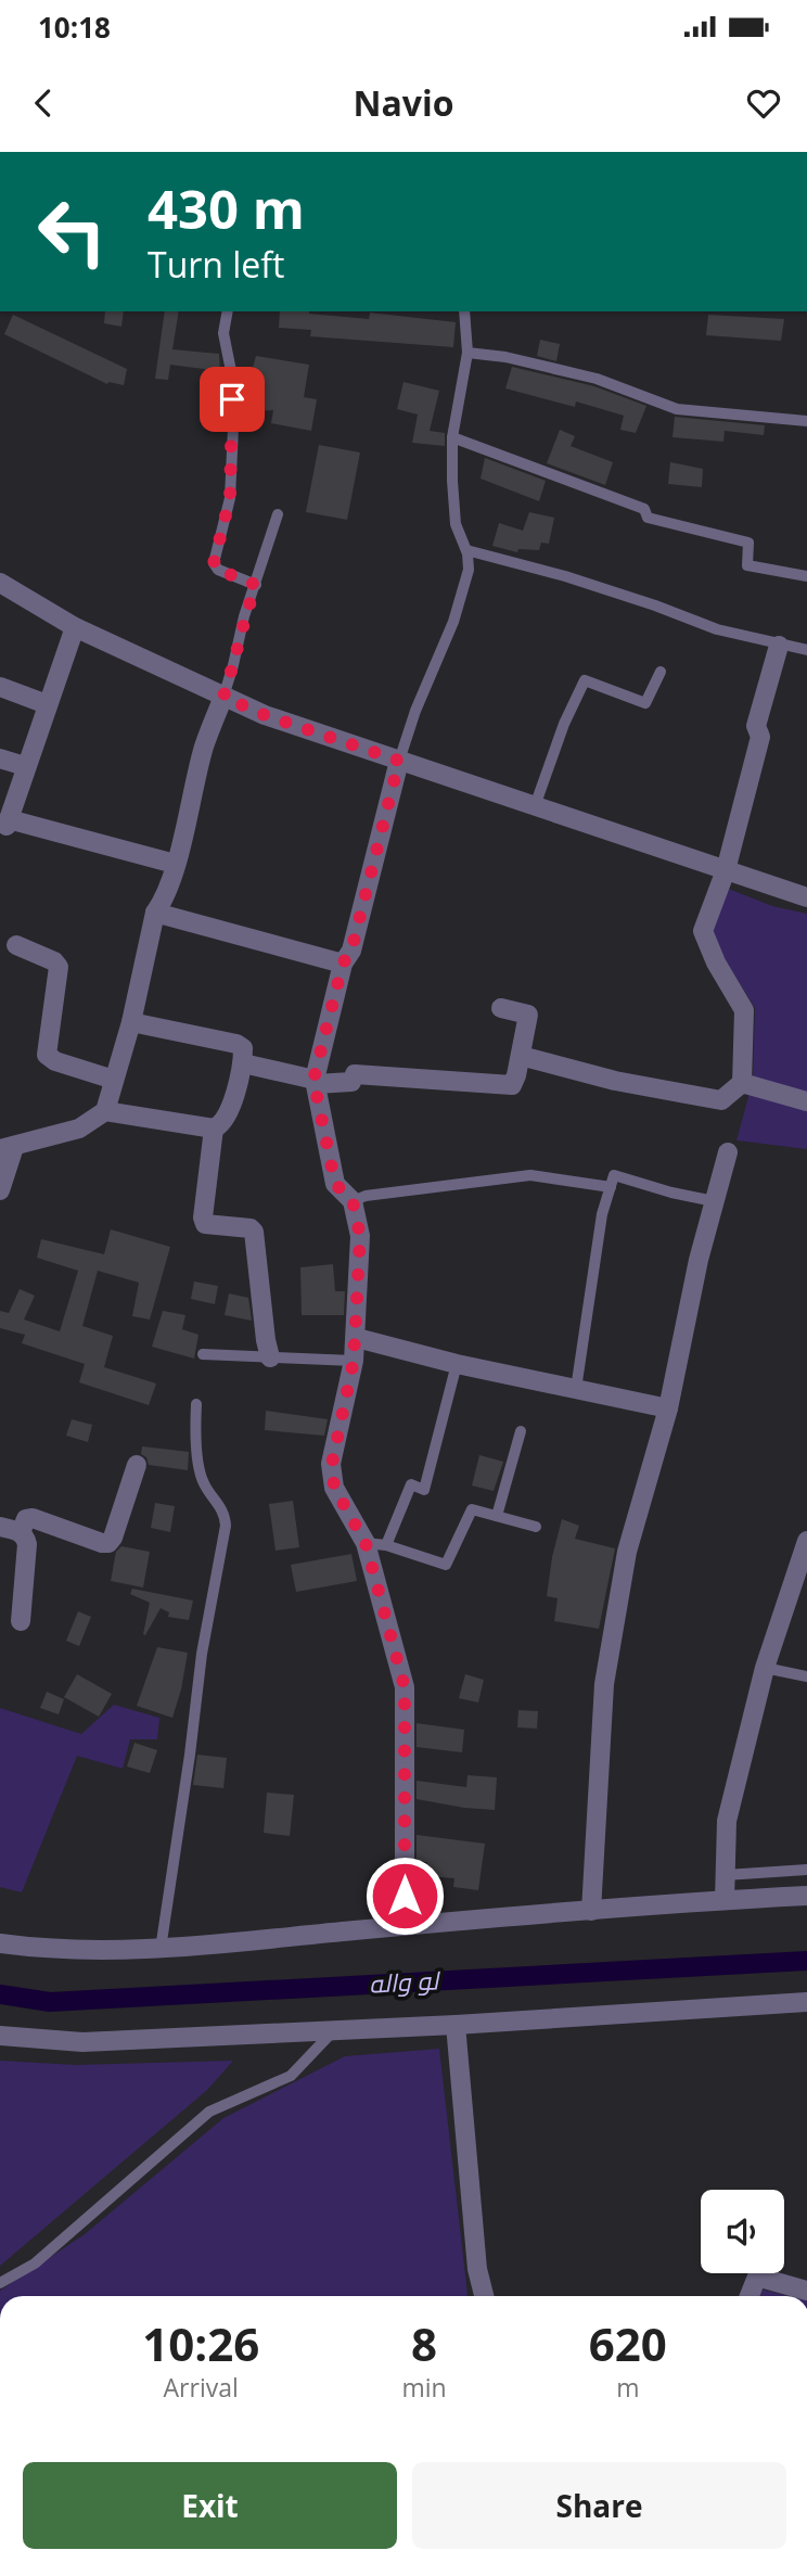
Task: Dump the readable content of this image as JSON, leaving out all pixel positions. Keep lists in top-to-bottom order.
{
  "water": ["لو واله"],
  "page": {
    "status": "10:18",
    "header": "Navio",
    "turn": ["430 m", "Turn left"],
    "eta": [
      "10:26",
      "Arrival",
      "8",
      "min",
      "620",
      "m"
    ],
    "buttons": ["Exit", "Share"]
  }
}
